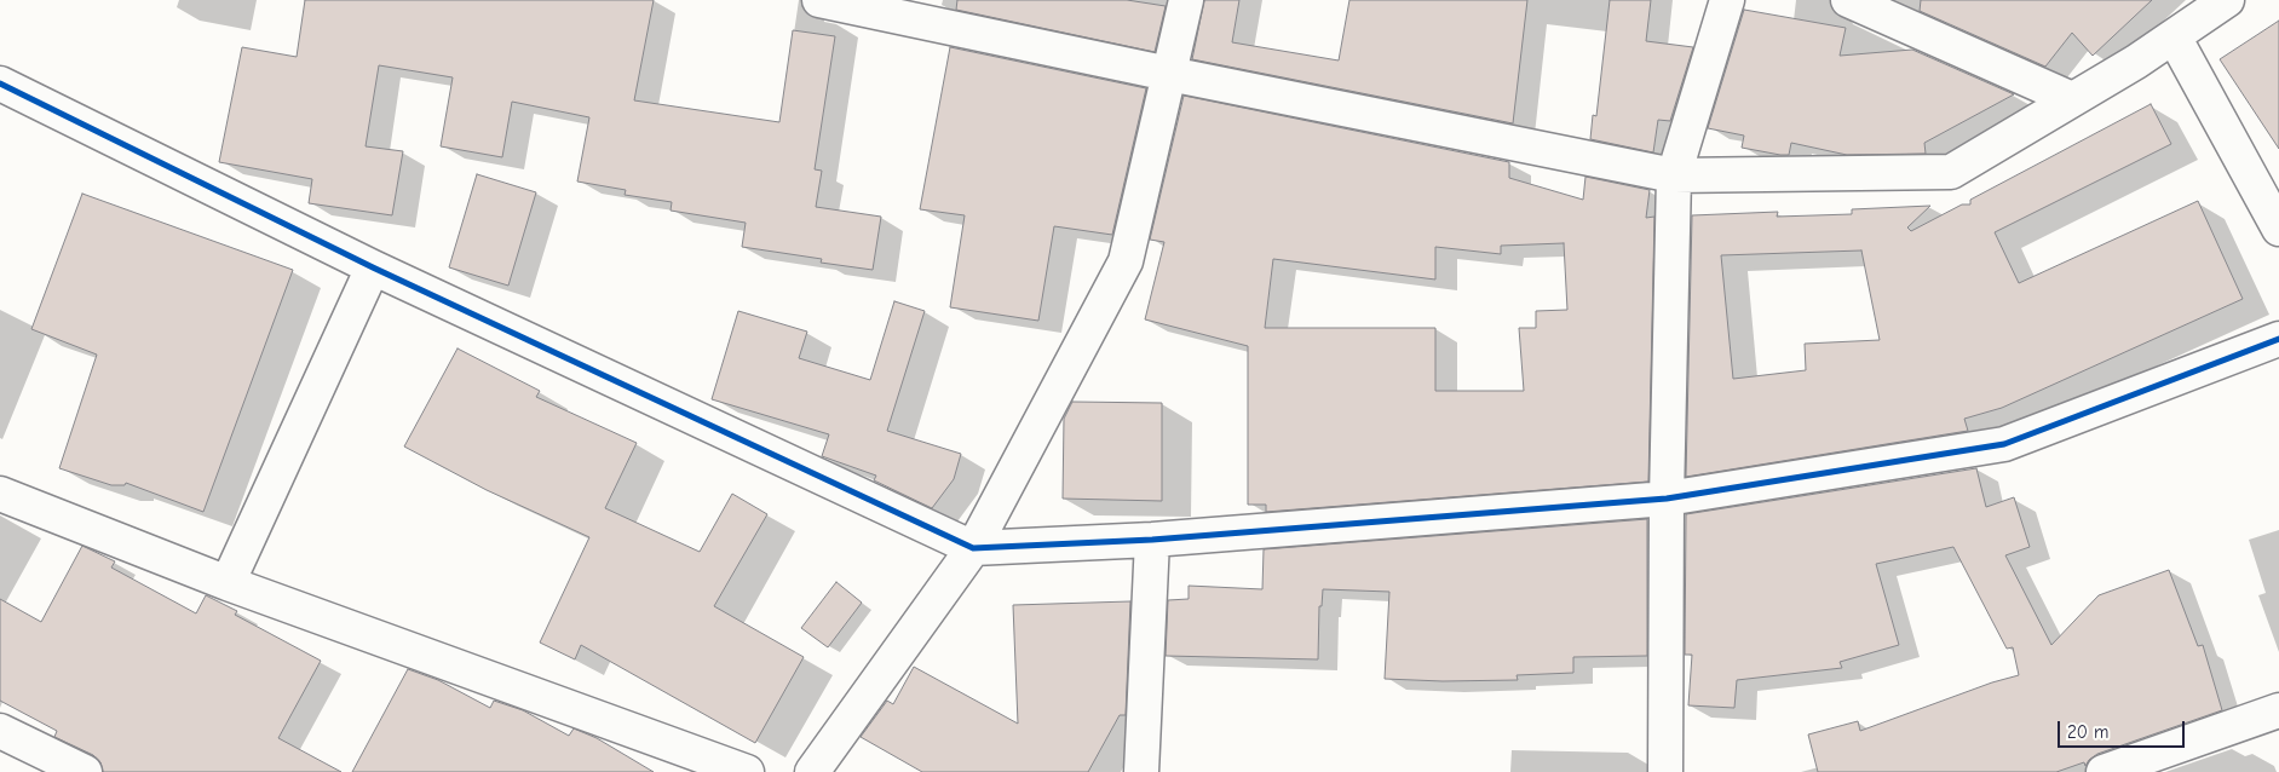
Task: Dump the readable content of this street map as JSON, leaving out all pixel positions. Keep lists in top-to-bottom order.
{
  "scale_bar": "20 m"
}
